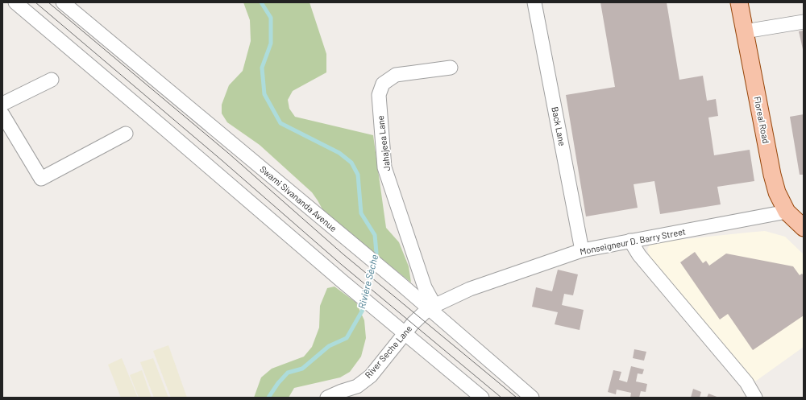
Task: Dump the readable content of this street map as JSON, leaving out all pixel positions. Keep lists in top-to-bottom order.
{
  "streets": {
    "main road": ["Floreal Road"],
    "street": [
      "Back Lane",
      "Jahajeea Lane",
      "Swami Sivananda Avenue",
      "Monseigneur D. Barry Street",
      "River Seche Lane"
    ]
  },
  "crossings": [
    ["Floreal Road", "Monseigneur D. Barry Street"],
    ["Back Lane", "Monseigneur D. Barry Street"],
    ["Jahajeea Lane", "Swami Sivananda Avenue"],
    ["Jahajeea Lane", "Monseigneur D. Barry Street"],
    ["Jahajeea Lane", "River Seche Lane"],
    ["Swami Sivananda Avenue", "Monseigneur D. Barry Street"],
    ["Swami Sivananda Avenue", "River Seche Lane"],
    ["Monseigneur D. Barry Street", "River Seche Lane"]
  ],
  "water": ["Rivière Sèche"]
}
